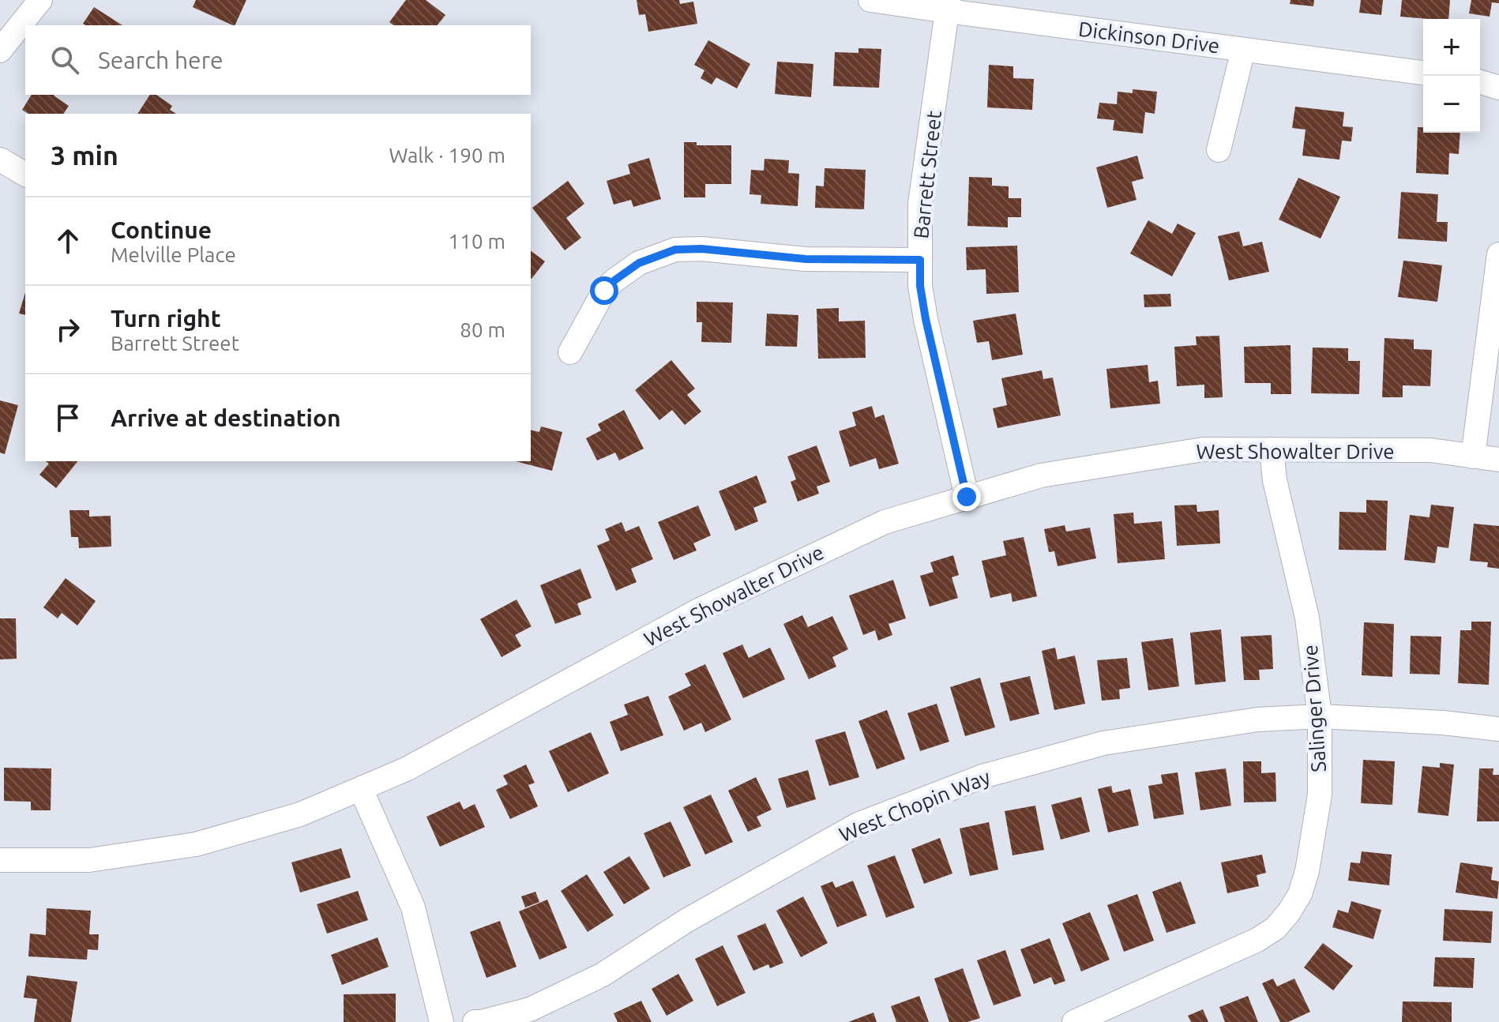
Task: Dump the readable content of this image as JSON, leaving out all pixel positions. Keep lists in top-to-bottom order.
{
  "streets": {
    "street": [
      "Dickinson Drive",
      "Barrett Street",
      "West Showalter Drive",
      "Salinger Drive",
      "West Chopin Way"
    ]
  },
  "crossings": [
    ["Dickinson Drive", "Barrett Street"],
    ["Barrett Street", "West Showalter Drive"],
    ["West Showalter Drive", "Salinger Drive"],
    ["Salinger Drive", "West Chopin Way"]
  ],
  "page": {
    "map_buttons": ["+", "−"],
    "search": "Search here",
    "heading": ["3 min", "Walk · 190 m"],
    "list": [
      ["Continue", "Melville Place", "110 m"],
      ["Turn right", "Barrett Street", "80 m"],
      "Arrive at destination"
    ]
  }
}
